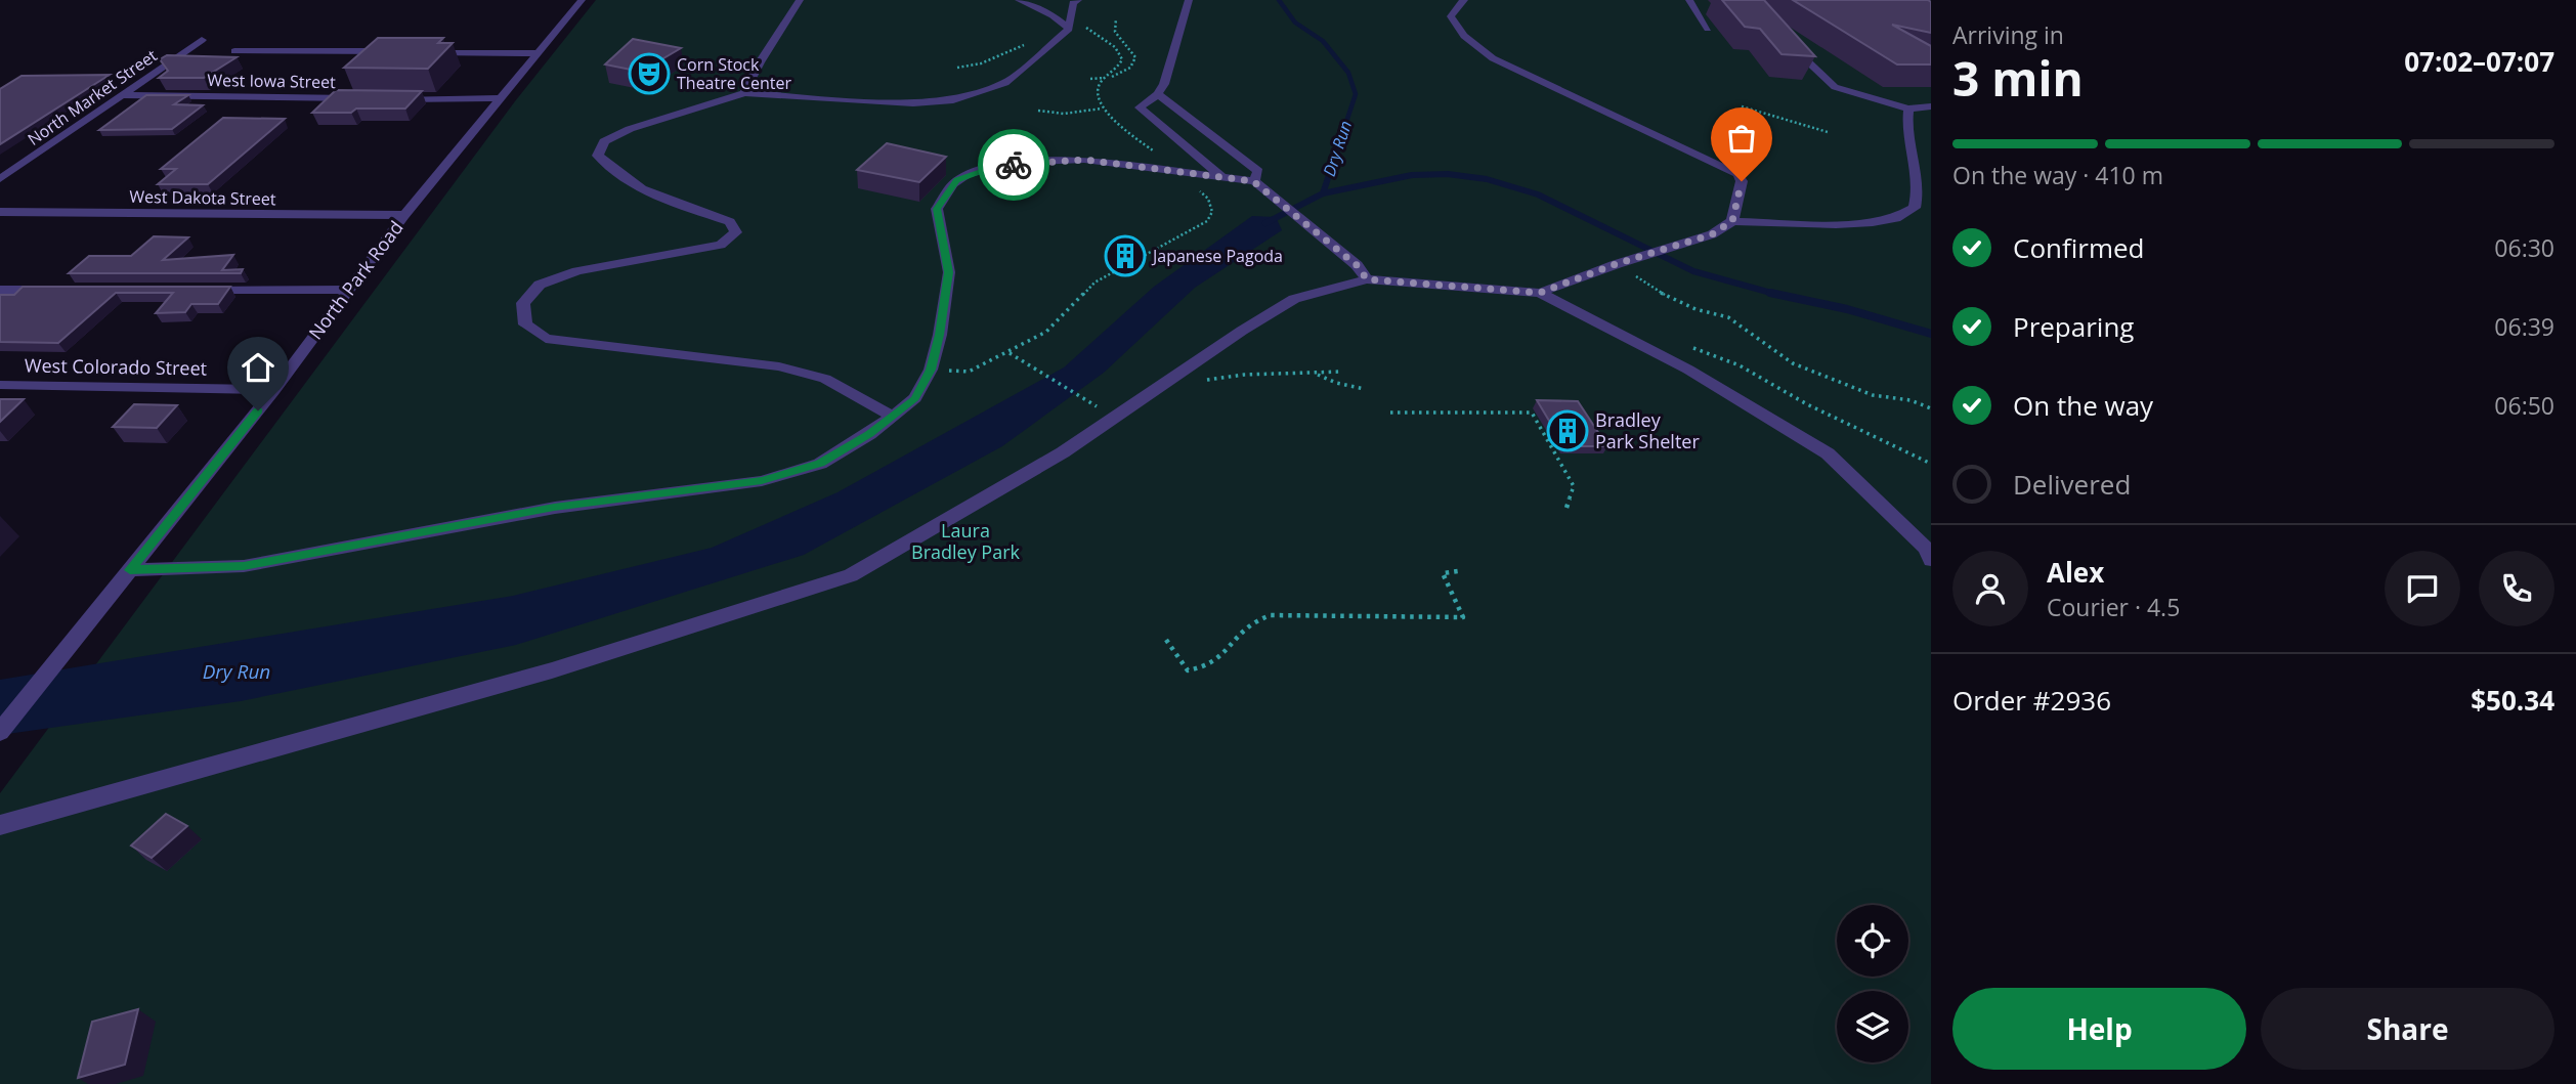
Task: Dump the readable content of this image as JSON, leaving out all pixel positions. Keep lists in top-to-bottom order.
{
  "streets": {
    "street": [
      "West Iowa Street",
      "North Market Street",
      "West Dakota Street",
      "North Park Road",
      "West Colorado Street"
    ]
  },
  "crossings": [
    ["West Iowa Street", "North Market Street"],
    ["West Dakota Street", "North Park Road"],
    ["North Park Road", "West Colorado Street"]
  ],
  "water": ["Dry Run"],
  "parks": ["Laura Bradley Park"],
  "places": {
    "theatre": ["Corn Stock Theatre Center"],
    "building": ["Japanese Pagoda", "Bradley Park Shelter"]
  },
  "page": {
    "heading": ["3 min", "Arriving in", "07:02–07:07"],
    "panel": [
      "Alex",
      "Courier · 4.5",
      "Order #2936",
      "$50.34"
    ],
    "bar": "On the way · 410 m",
    "list": [
      ["Confirmed", "06:30"],
      ["Preparing", "06:39"],
      ["On the way", "06:50"],
      "Delivered"
    ],
    "buttons": ["Help", "Share"]
  }
}
